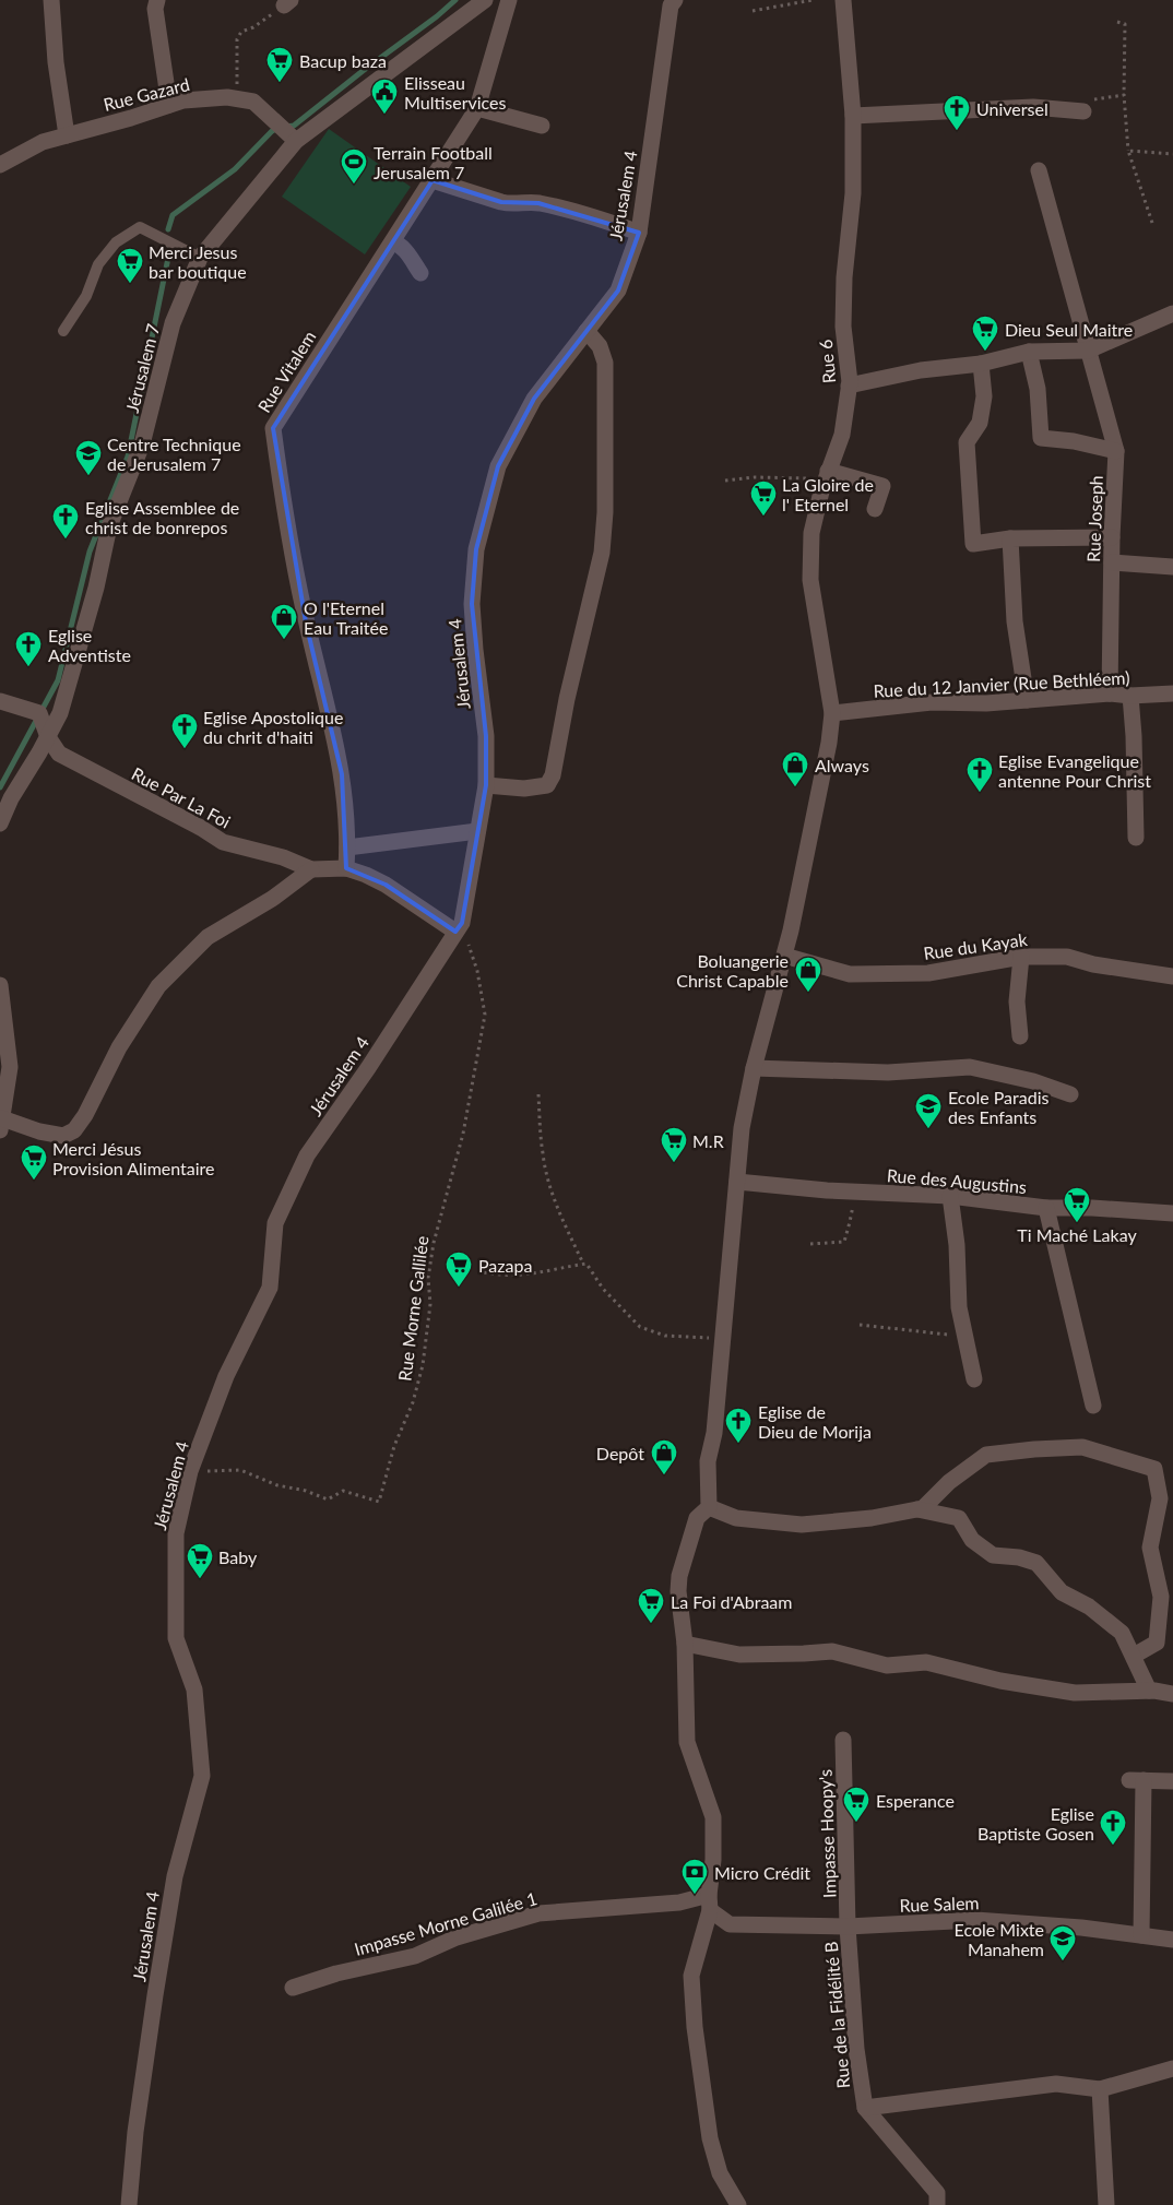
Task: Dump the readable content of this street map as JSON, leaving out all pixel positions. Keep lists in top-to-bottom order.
{
  "streets": {
    "street": [
      "Rue Gazard",
      "Jérusalem 4",
      "Rue 6",
      "Jérusalem 7",
      "Rue Vitalem",
      "Rue Joseph",
      "Rue du 12 Janvier (Rue Bethléem)",
      "Rue Par La Foi",
      "Rue du Kayak",
      "Rue des Augustins",
      "Impasse Hoopy's",
      "Rue Salem",
      "Impasse Morne Galilée 1",
      "Rue de la Fidélité B"
    ],
    "path": ["Rue Morne Gallilée"]
  },
  "crossings": [
    ["Rue Gazard", "Jérusalem 7"],
    ["Jérusalem 4", "Rue Par La Foi"],
    ["Jérusalem 4", "Rue Morne Gallilée"],
    ["Rue 6", "Rue du 12 Janvier (Rue Bethléem)"],
    ["Rue 6", "Rue du Kayak"],
    ["Rue 6", "Rue des Augustins"],
    ["Jérusalem 7", "Rue Par La Foi"],
    ["Rue Vitalem", "Rue Par La Foi"],
    ["Rue Joseph", "Rue du 12 Janvier (Rue Bethléem)"],
    ["Rue Par La Foi", "Rue Morne Gallilée"],
    ["Impasse Hoopy's", "Rue Salem"],
    ["Impasse Hoopy's", "Rue de la Fidélité B"],
    ["Rue Salem", "Impasse Morne Galilée 1"],
    ["Rue Salem", "Rue de la Fidélité B"]
  ],
  "places": {
    "supermarket": [
      "Bacup baza",
      "Merci Jesus bar boutique",
      "Dieu Seul Maitre",
      "La Gloire de l' Eternel",
      "M.R",
      "Merci Jésus Provision Alimentaire",
      "Ti Maché Lakay",
      "Pazapa",
      "Baby",
      "La Foi d'Abraam",
      "Esperance"
    ],
    "public building": ["Elisseau Multiservices"],
    "church": [
      "Universel",
      "Eglise Assemblee de christ de bonrepos",
      "Eglise Adventiste",
      "Eglise Apostolique du chrit d'haiti",
      "Eglise Evangelique antenne Pour Christ",
      "Eglise de Dieu de Morija",
      "Eglise Baptiste Gosen"
    ],
    "sports": ["Terrain Football Jerusalem 7"],
    "school or university": ["Centre Technique de Jerusalem 7", "Ecole Paradis des Enfants", "Ecole Mixte Manahem"],
    "shop": [
      "O l'Eternel Eau Traitée",
      "Always",
      "Boluangerie Christ Capable",
      "Depôt"
    ],
    "bank": ["Micro Crédit"]
  }
}
